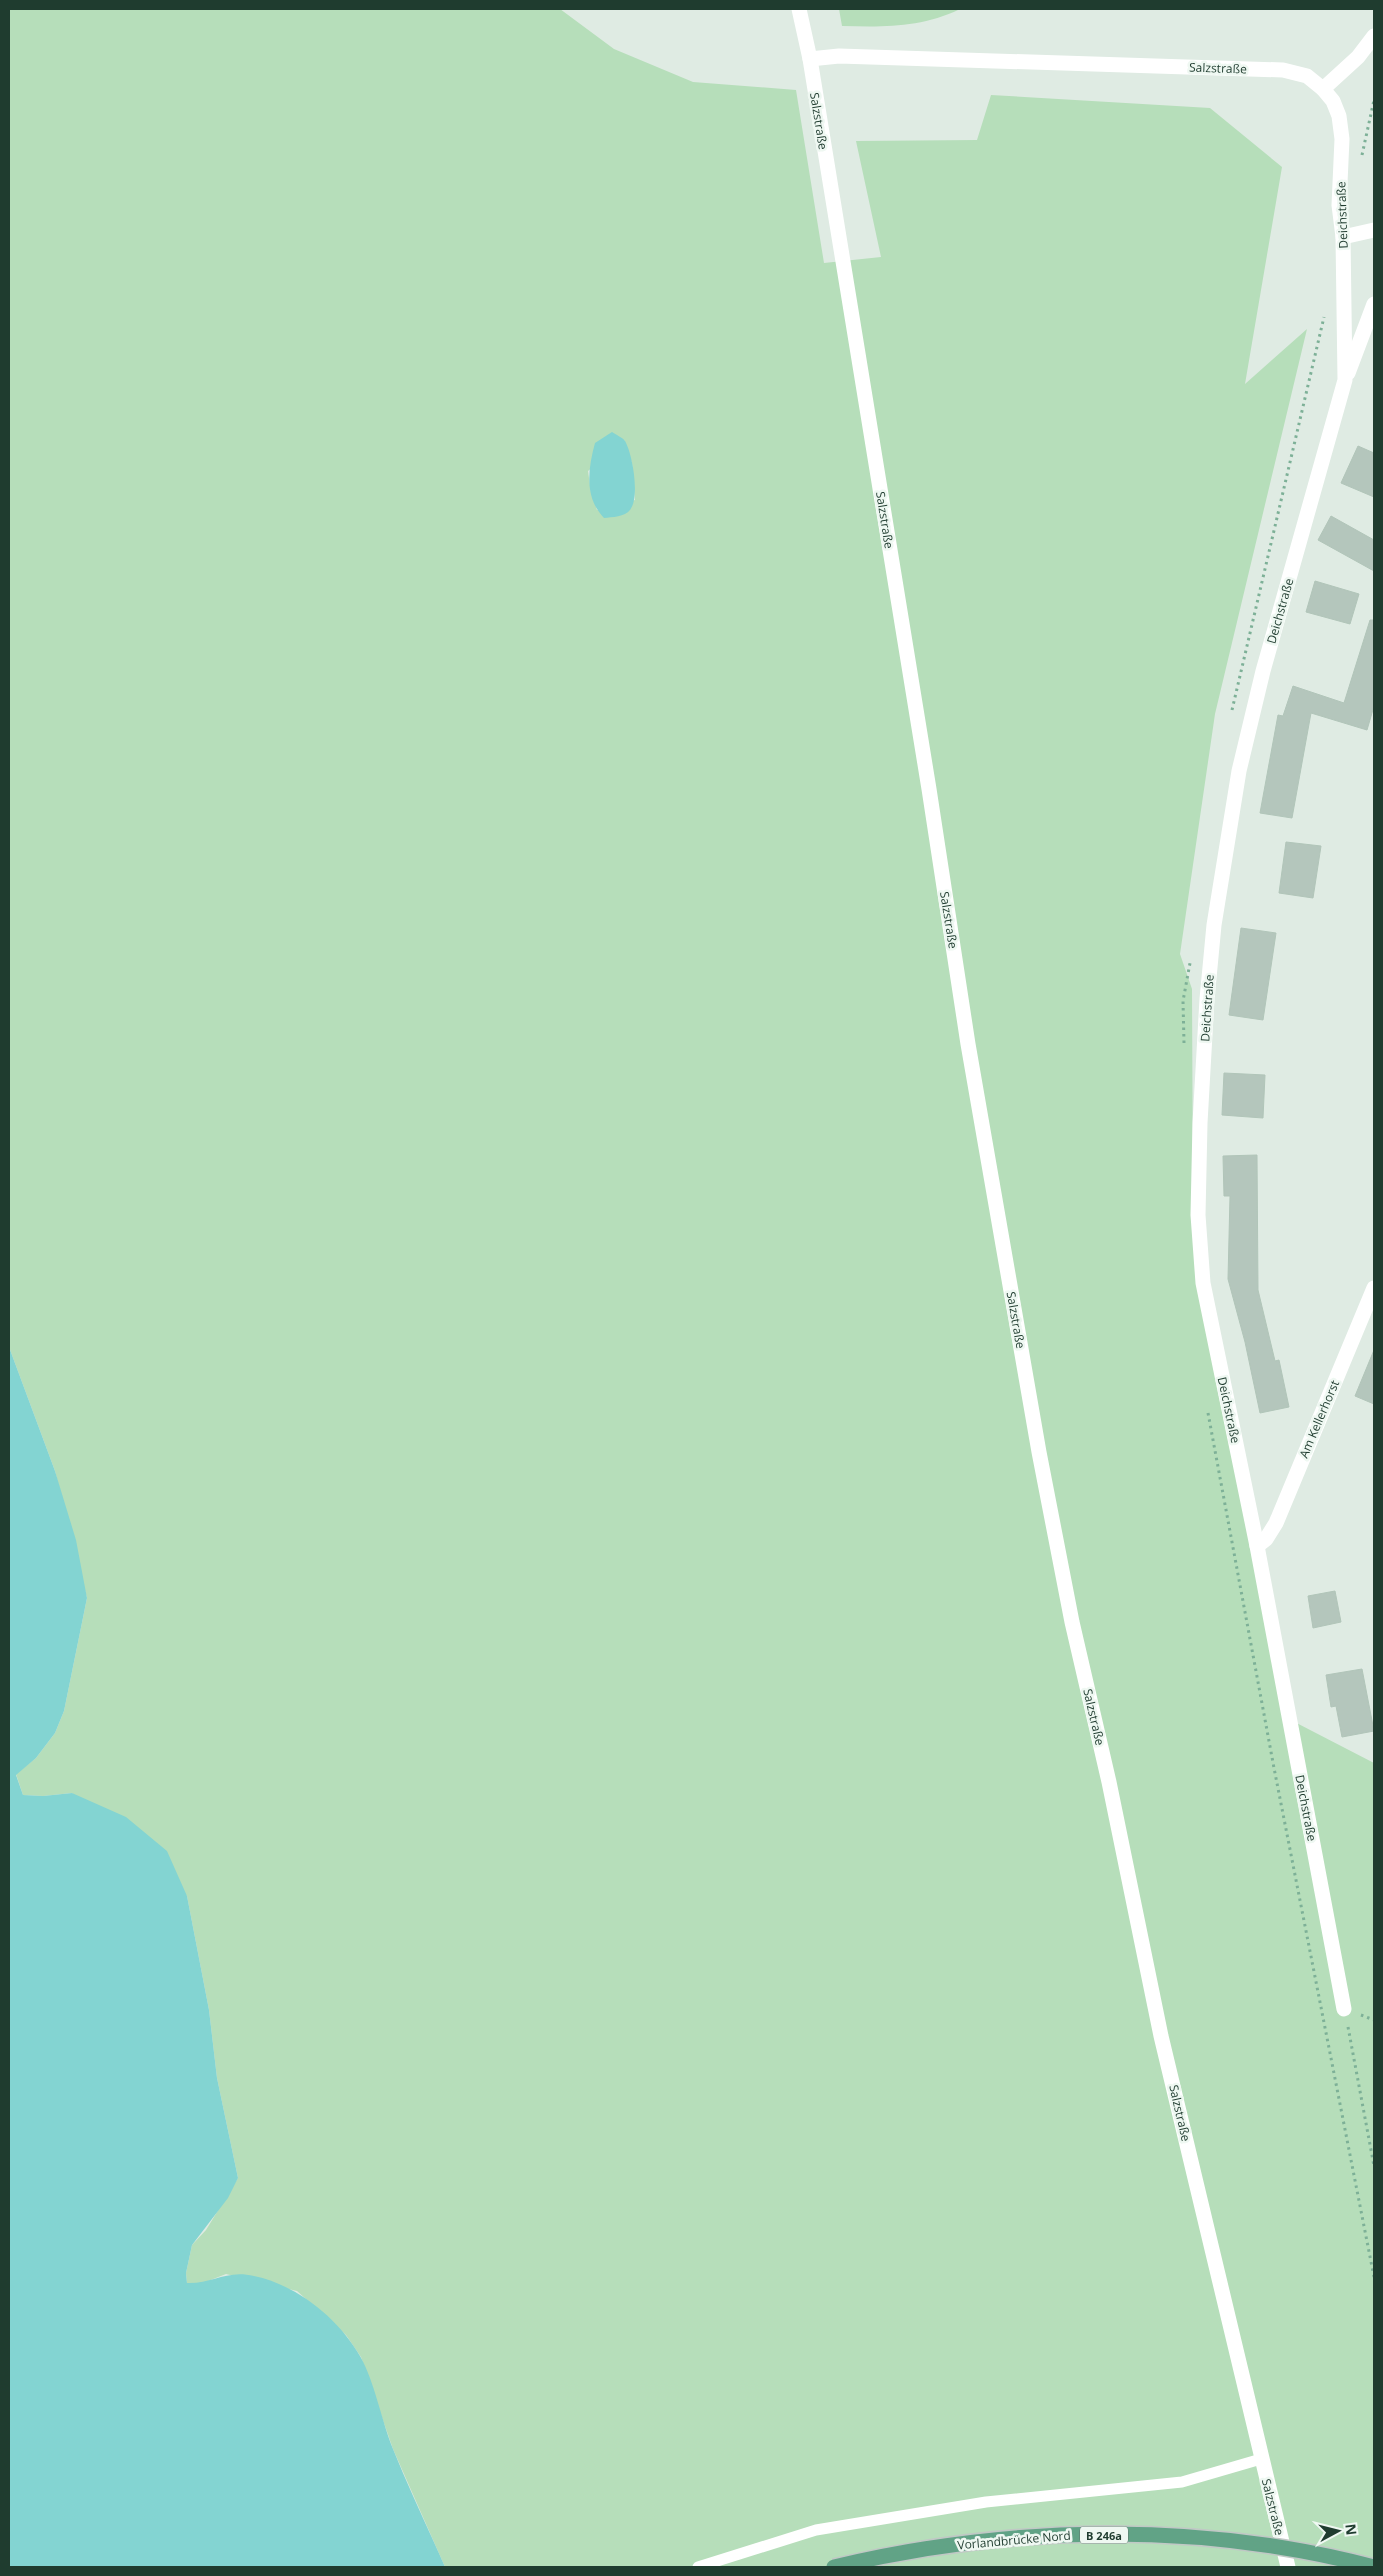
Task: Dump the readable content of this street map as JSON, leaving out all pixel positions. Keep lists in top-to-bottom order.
{
  "streets": {
    "main road": ["B 246a", "Vorlandbrücke Nord"],
    "street": ["Salzstraße", "Deichstraße", "Am Kellerhorst"]
  },
  "crossings": [
    ["Salzstraße", "Deichstraße"],
    ["Deichstraße", "Am Kellerhorst"]
  ],
  "north": "right"
}
